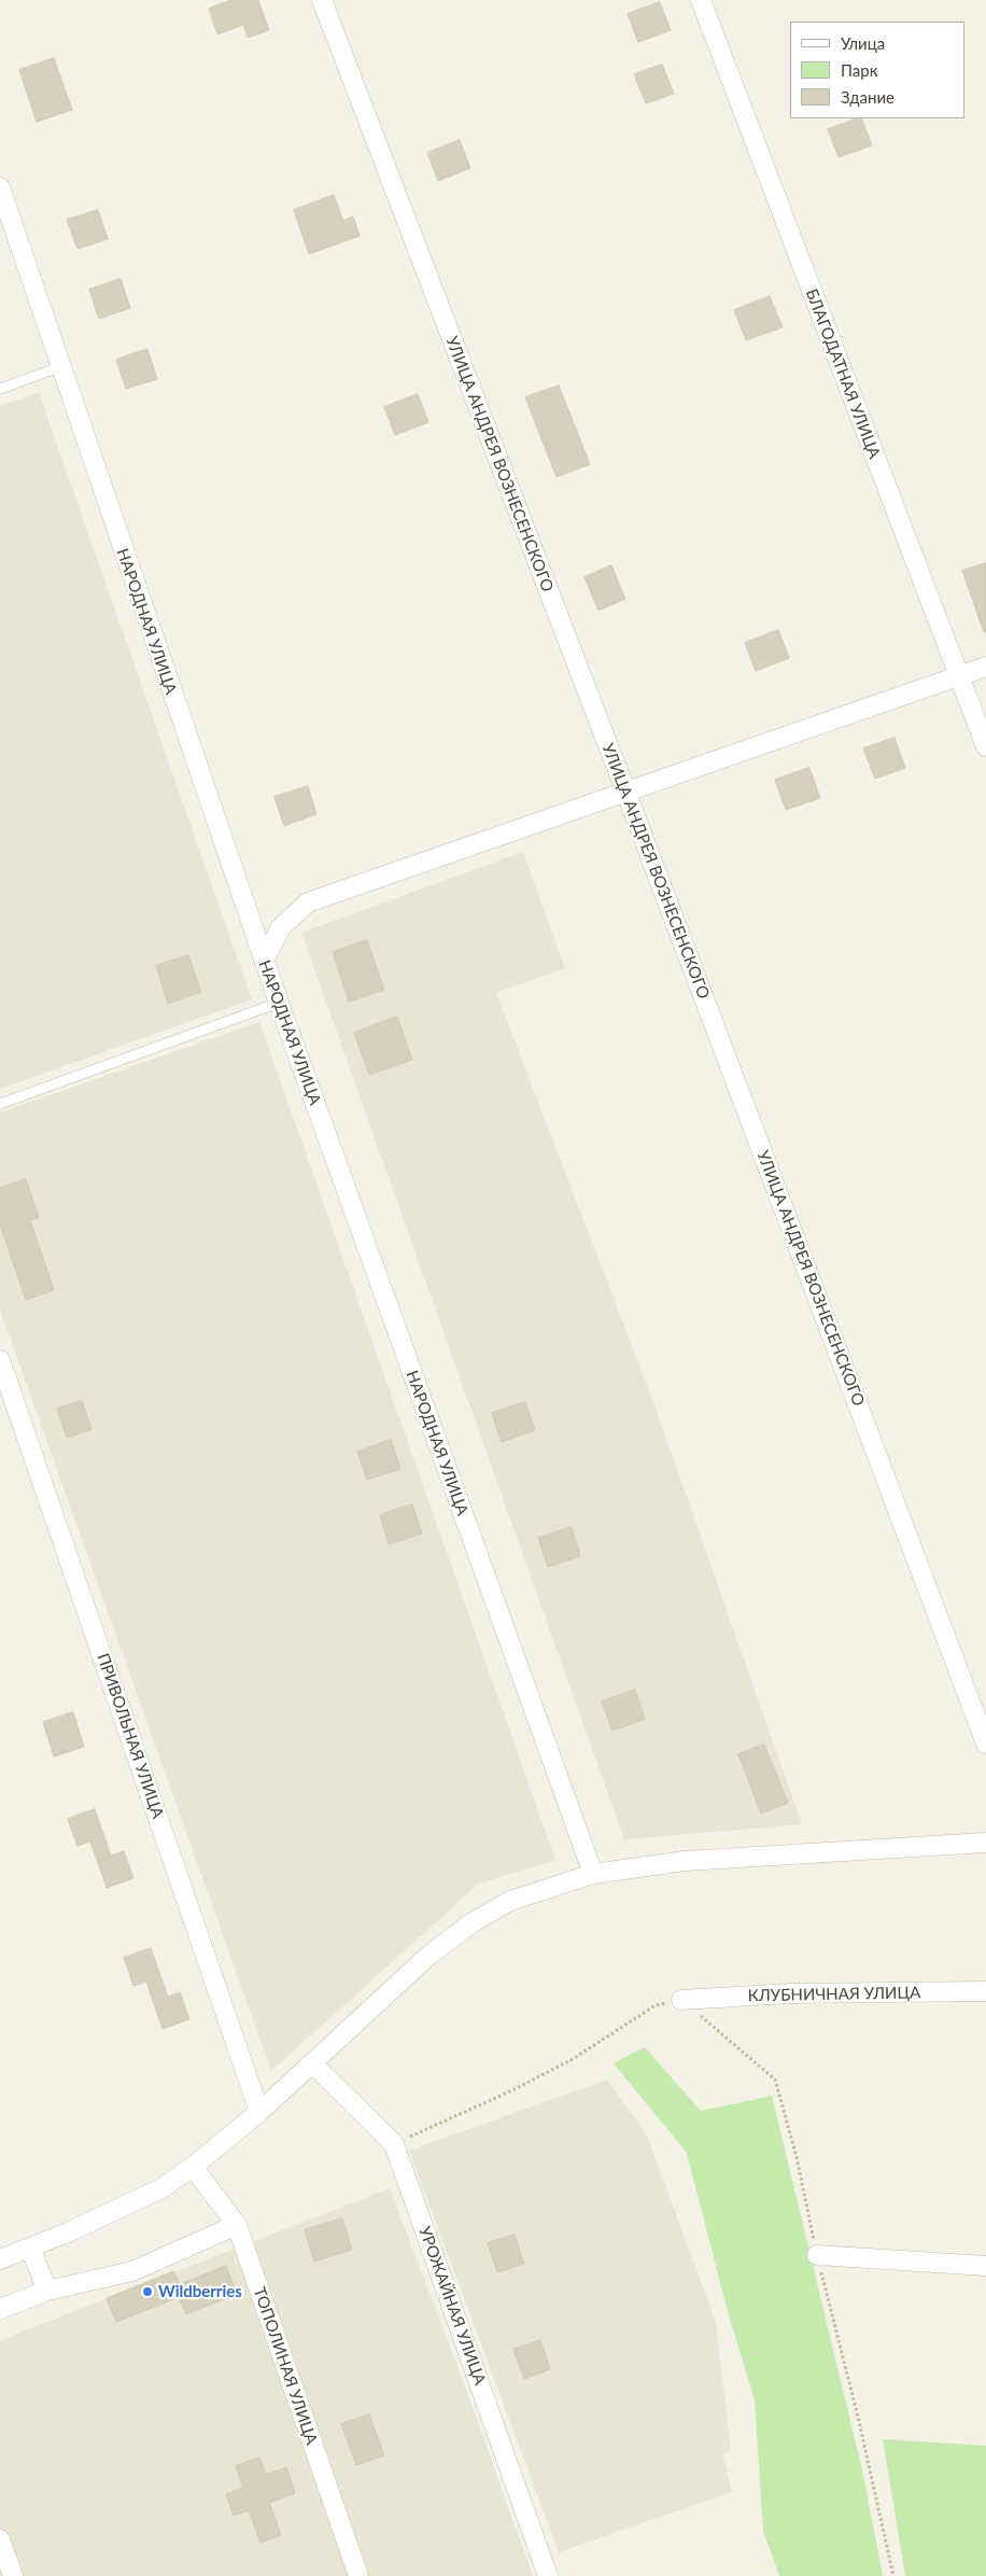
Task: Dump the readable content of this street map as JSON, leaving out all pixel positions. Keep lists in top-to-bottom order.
{
  "streets": {
    "street": [
      "БЛАГОДАТНАЯ УЛИЦА",
      "УЛИЦА АНДРЕЯ ВОЗНЕСЕНСКОГО",
      "НАРОДНАЯ УЛИЦА",
      "ПРИВОЛЬНАЯ УЛИЦА",
      "КЛУБНИЧНАЯ УЛИЦА",
      "УРОЖАЙНАЯ УЛИЦА",
      "ТОПОЛИНАЯ УЛИЦА"
    ]
  },
  "places": ["Wildberries"],
  "legend": ["Улица", "Парк", "Здание"]
}
